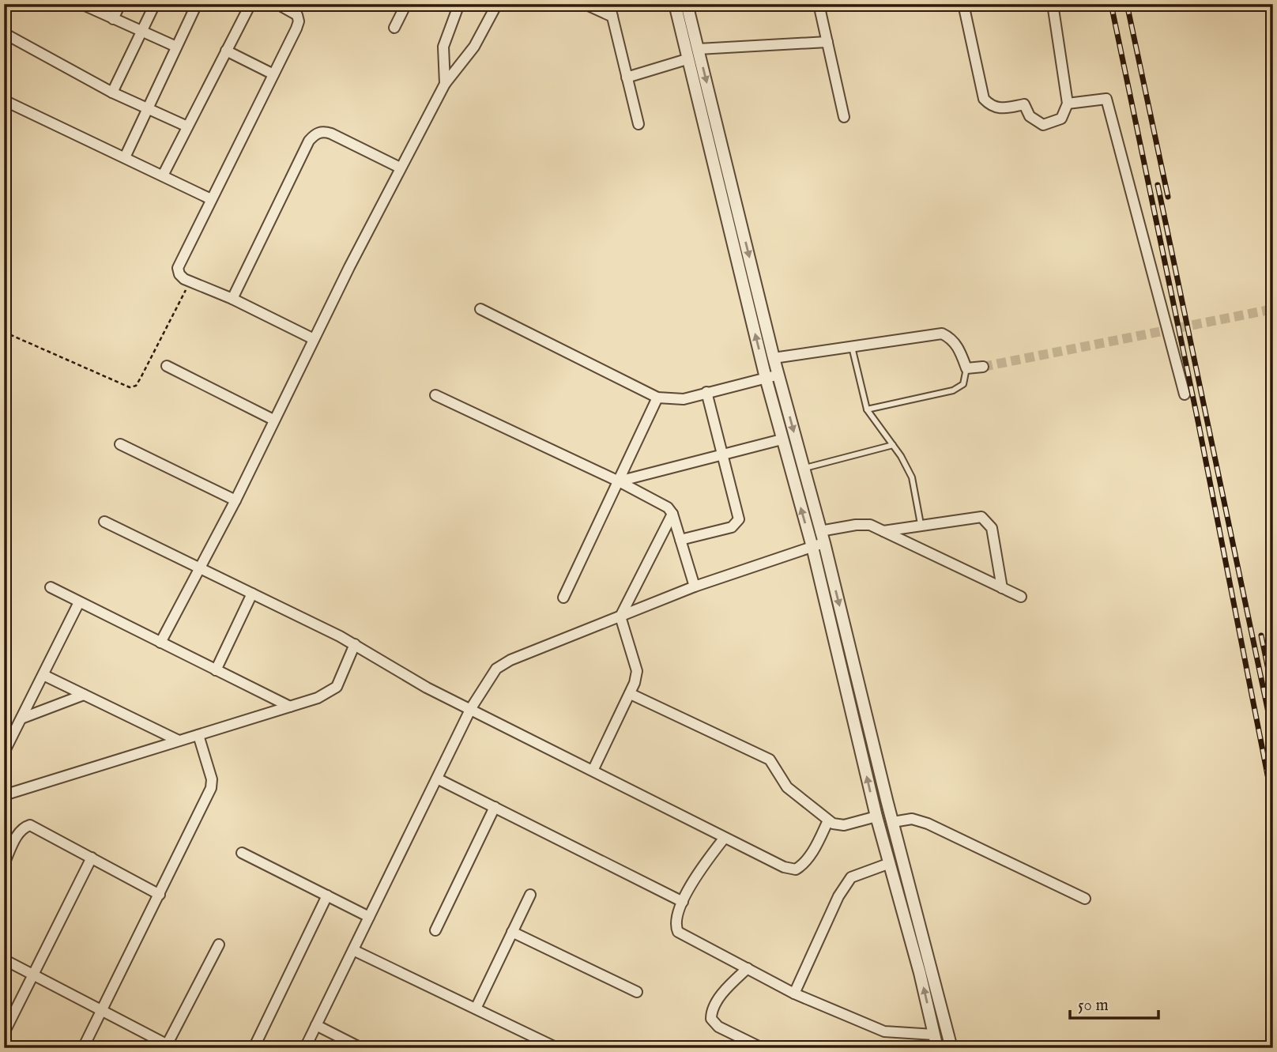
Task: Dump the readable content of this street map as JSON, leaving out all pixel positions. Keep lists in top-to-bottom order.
{
  "scale_bar": "50 m"
}
